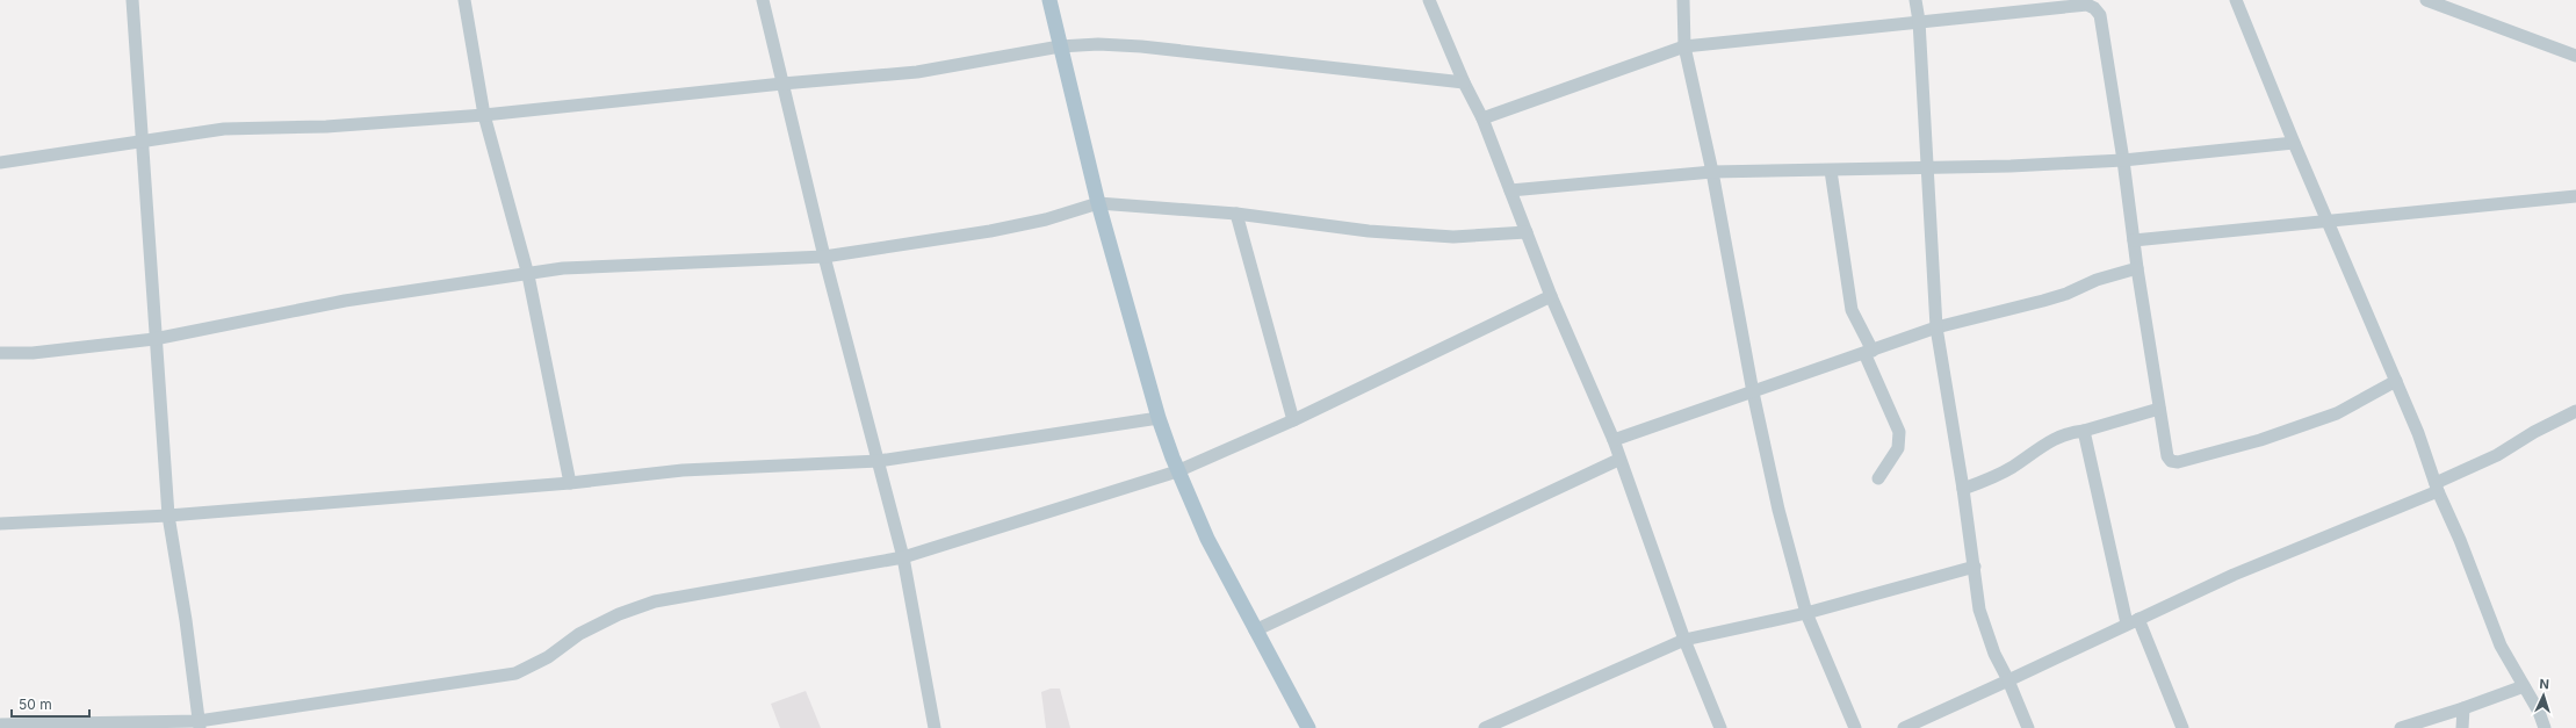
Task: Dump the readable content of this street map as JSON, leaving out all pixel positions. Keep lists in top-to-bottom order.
{
  "scale_bar": "50 m",
  "north": "top"
}
